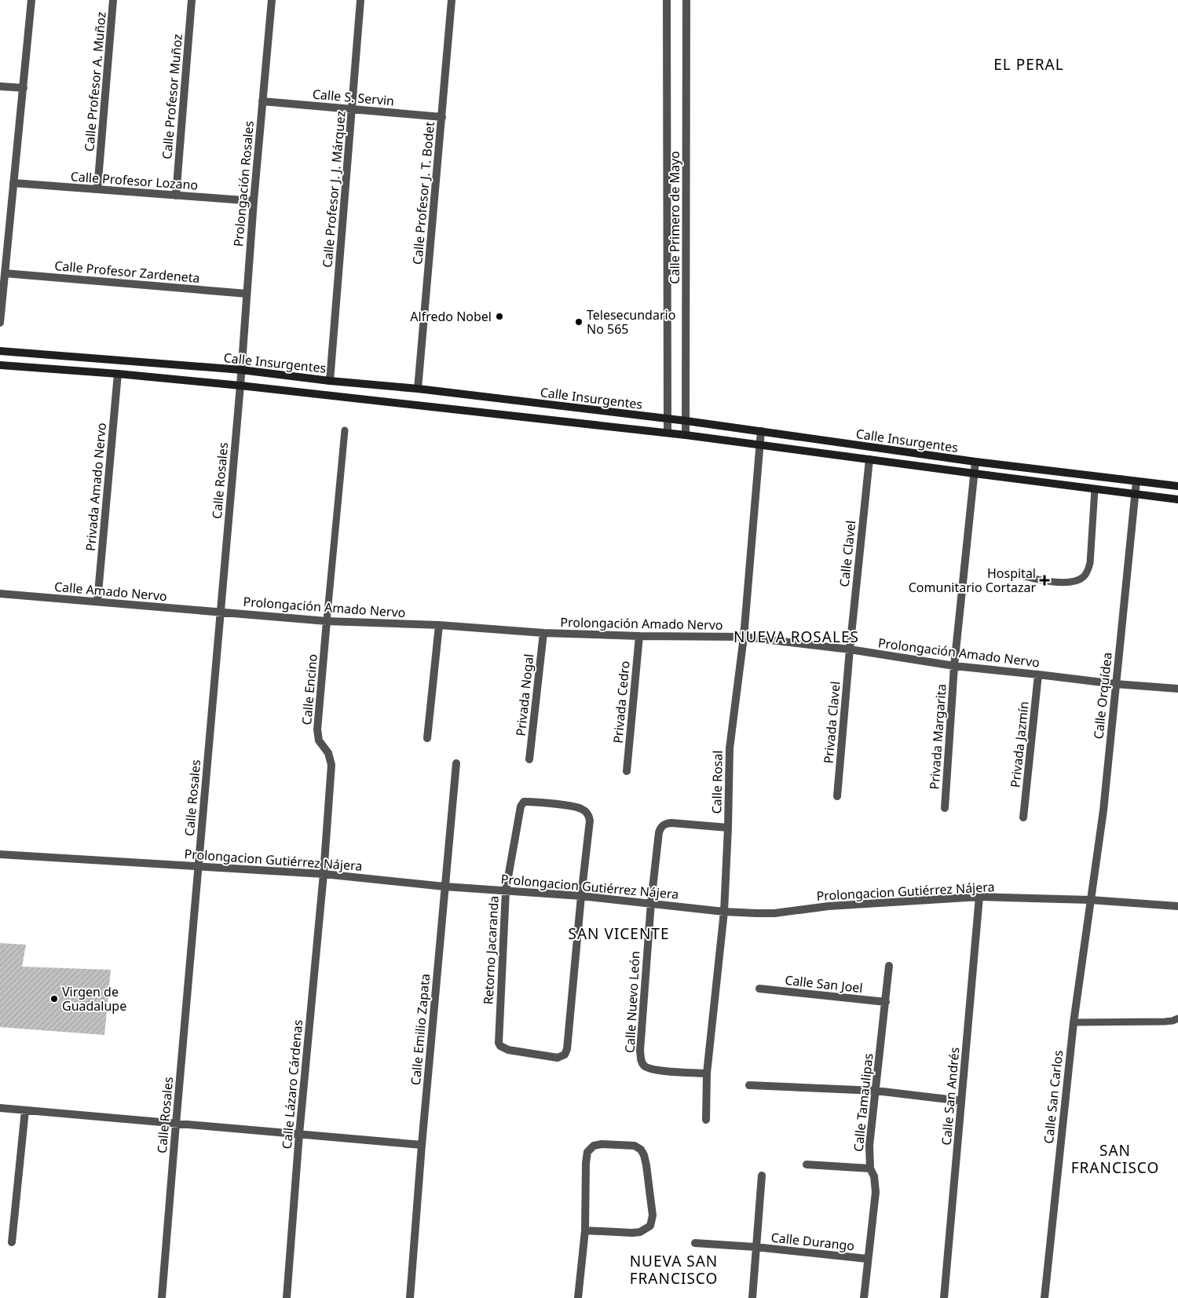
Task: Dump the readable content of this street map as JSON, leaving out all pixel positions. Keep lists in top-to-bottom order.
{
  "streets": {
    "main road": ["Calle Insurgentes"],
    "street": [
      "Calle Profesor A. Muñoz",
      "Calle Profesor Muñoz",
      "Calle S. Servin",
      "Calle Profesor Lozano",
      "Prolongación Rosales",
      "Calle Profesor J. J. Márquez",
      "Calle Profesor J. T. Bodet",
      "Calle Primero de Mayo",
      "Calle Profesor Zardeneta",
      "Calle Rosales",
      "Privada Amado Nervo",
      "Calle Clavel",
      "Calle Amado Nervo",
      "Prolongación Amado Nervo",
      "Calle Encino",
      "Privada Nogal",
      "Calle Orquídea",
      "Privada Cedro",
      "Privada Clavel",
      "Privada Margarita",
      "Privada Jazmín",
      "Calle Rosal",
      "Prolongacion Gutiérrez Nájera",
      "Retorno Jacaranda",
      "Calle San Joel",
      "Calle Nuevo León",
      "Calle Emilio Zapata",
      "Calle Lázaro Cárdenas",
      "Calle San Andrés",
      "Calle San Carlos",
      "Calle Tamaulipas",
      "Calle Durango"
    ]
  },
  "crossings": [
    ["Calle Profesor A. Muñoz", "Calle Profesor Lozano"],
    ["Calle Profesor Muñoz", "Calle Profesor Lozano"],
    ["Calle S. Servin", "Prolongación Rosales"],
    ["Calle S. Servin", "Calle Profesor J. J. Márquez"],
    ["Calle S. Servin", "Calle Profesor J. T. Bodet"],
    ["Calle Profesor Lozano", "Prolongación Rosales"],
    ["Prolongación Rosales", "Calle Profesor Zardeneta"],
    ["Prolongación Rosales", "Calle Insurgentes"],
    ["Prolongación Rosales", "Calle Rosales"],
    ["Calle Profesor J. J. Márquez", "Calle Insurgentes"],
    ["Calle Profesor J. T. Bodet", "Calle Insurgentes"],
    ["Calle Primero de Mayo", "Calle Insurgentes"],
    ["Calle Insurgentes", "Calle Rosales"],
    ["Calle Insurgentes", "Privada Amado Nervo"],
    ["Calle Insurgentes", "Calle Clavel"],
    ["Calle Insurgentes", "Calle Orquídea"],
    ["Calle Insurgentes", "Privada Margarita"],
    ["Calle Insurgentes", "Calle Rosal"],
    ["Calle Rosales", "Calle Amado Nervo"],
    ["Calle Rosales", "Prolongación Amado Nervo"],
    ["Calle Rosales", "Prolongacion Gutiérrez Nájera"],
    ["Privada Amado Nervo", "Calle Amado Nervo"],
    ["Calle Clavel", "Prolongación Amado Nervo"],
    ["Calle Clavel", "Privada Clavel"],
    ["Calle Amado Nervo", "Prolongación Amado Nervo"],
    ["Prolongación Amado Nervo", "Calle Encino"],
    ["Prolongación Amado Nervo", "Privada Nogal"],
    ["Prolongación Amado Nervo", "Calle Orquídea"],
    ["Prolongación Amado Nervo", "Privada Cedro"],
    ["Prolongación Amado Nervo", "Privada Clavel"],
    ["Prolongación Amado Nervo", "Privada Margarita"],
    ["Prolongación Amado Nervo", "Privada Jazmín"],
    ["Prolongación Amado Nervo", "Calle Rosal"],
    ["Calle Encino", "Prolongacion Gutiérrez Nájera"],
    ["Calle Encino", "Calle Lázaro Cárdenas"],
    ["Calle Orquídea", "Prolongacion Gutiérrez Nájera"],
    ["Calle Orquídea", "Calle San Carlos"],
    ["Calle Rosal", "Prolongacion Gutiérrez Nájera"],
    ["Calle Rosal", "Calle Nuevo León"],
    ["Prolongacion Gutiérrez Nájera", "Retorno Jacaranda"],
    ["Prolongacion Gutiérrez Nájera", "Calle Nuevo León"],
    ["Prolongacion Gutiérrez Nájera", "Calle Emilio Zapata"],
    ["Prolongacion Gutiérrez Nájera", "Calle Lázaro Cárdenas"],
    ["Prolongacion Gutiérrez Nájera", "Calle San Andrés"],
    ["Prolongacion Gutiérrez Nájera", "Calle San Carlos"],
    ["Calle San Joel", "Calle Tamaulipas"],
    ["Calle Tamaulipas", "Calle Durango"]
  ],
  "districts": [
    "EL PERAL",
    "NUEVA ROSALES",
    "SAN VICENTE",
    "SAN FRANCISCO",
    "NUEVA SAN FRANCISCO"
  ],
  "places": {
    "other": ["Alfredo Nobel", "Telesecundario No 565", "Virgen de Guadalupe"],
    "health": ["Hospital Comunitario Cortazar"]
  }
}
